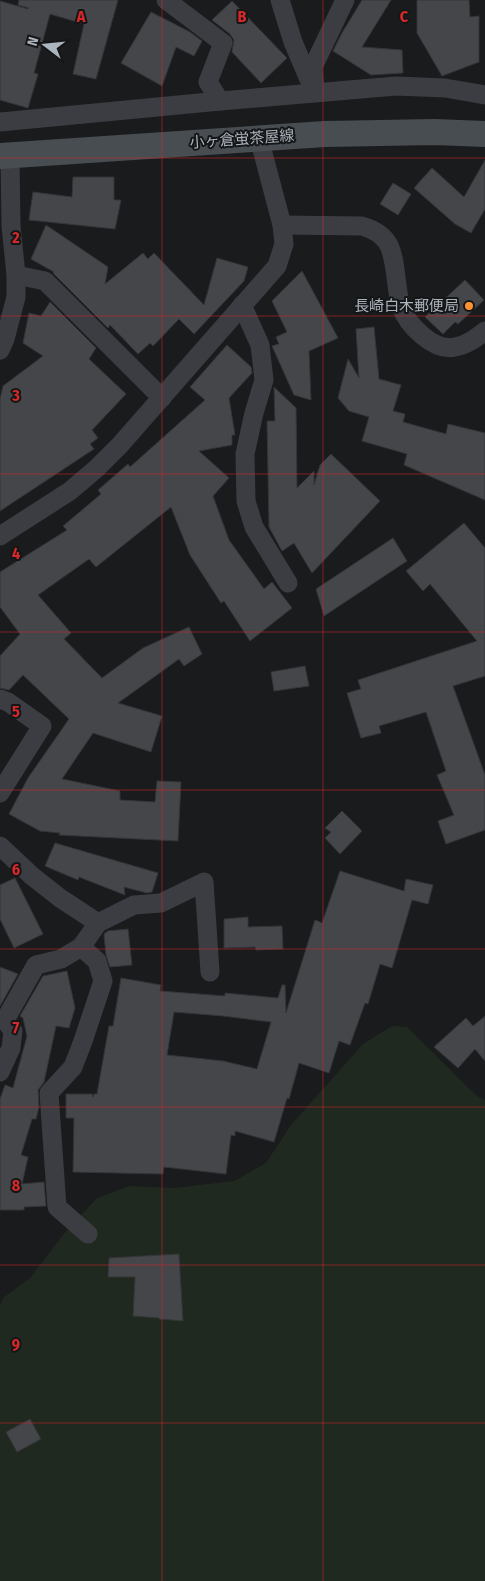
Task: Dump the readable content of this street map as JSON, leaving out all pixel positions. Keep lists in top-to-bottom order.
{
  "streets": {
    "street": ["小ヶ倉蛍茶屋線"]
  },
  "places": ["長崎白木郵便局"],
  "north": "left",
  "grid": {
    "columns": ["A", "B", "C"],
    "rows": [
      "2",
      "3",
      "4",
      "5",
      "6",
      "7",
      "8",
      "9"
    ]
  }
}
